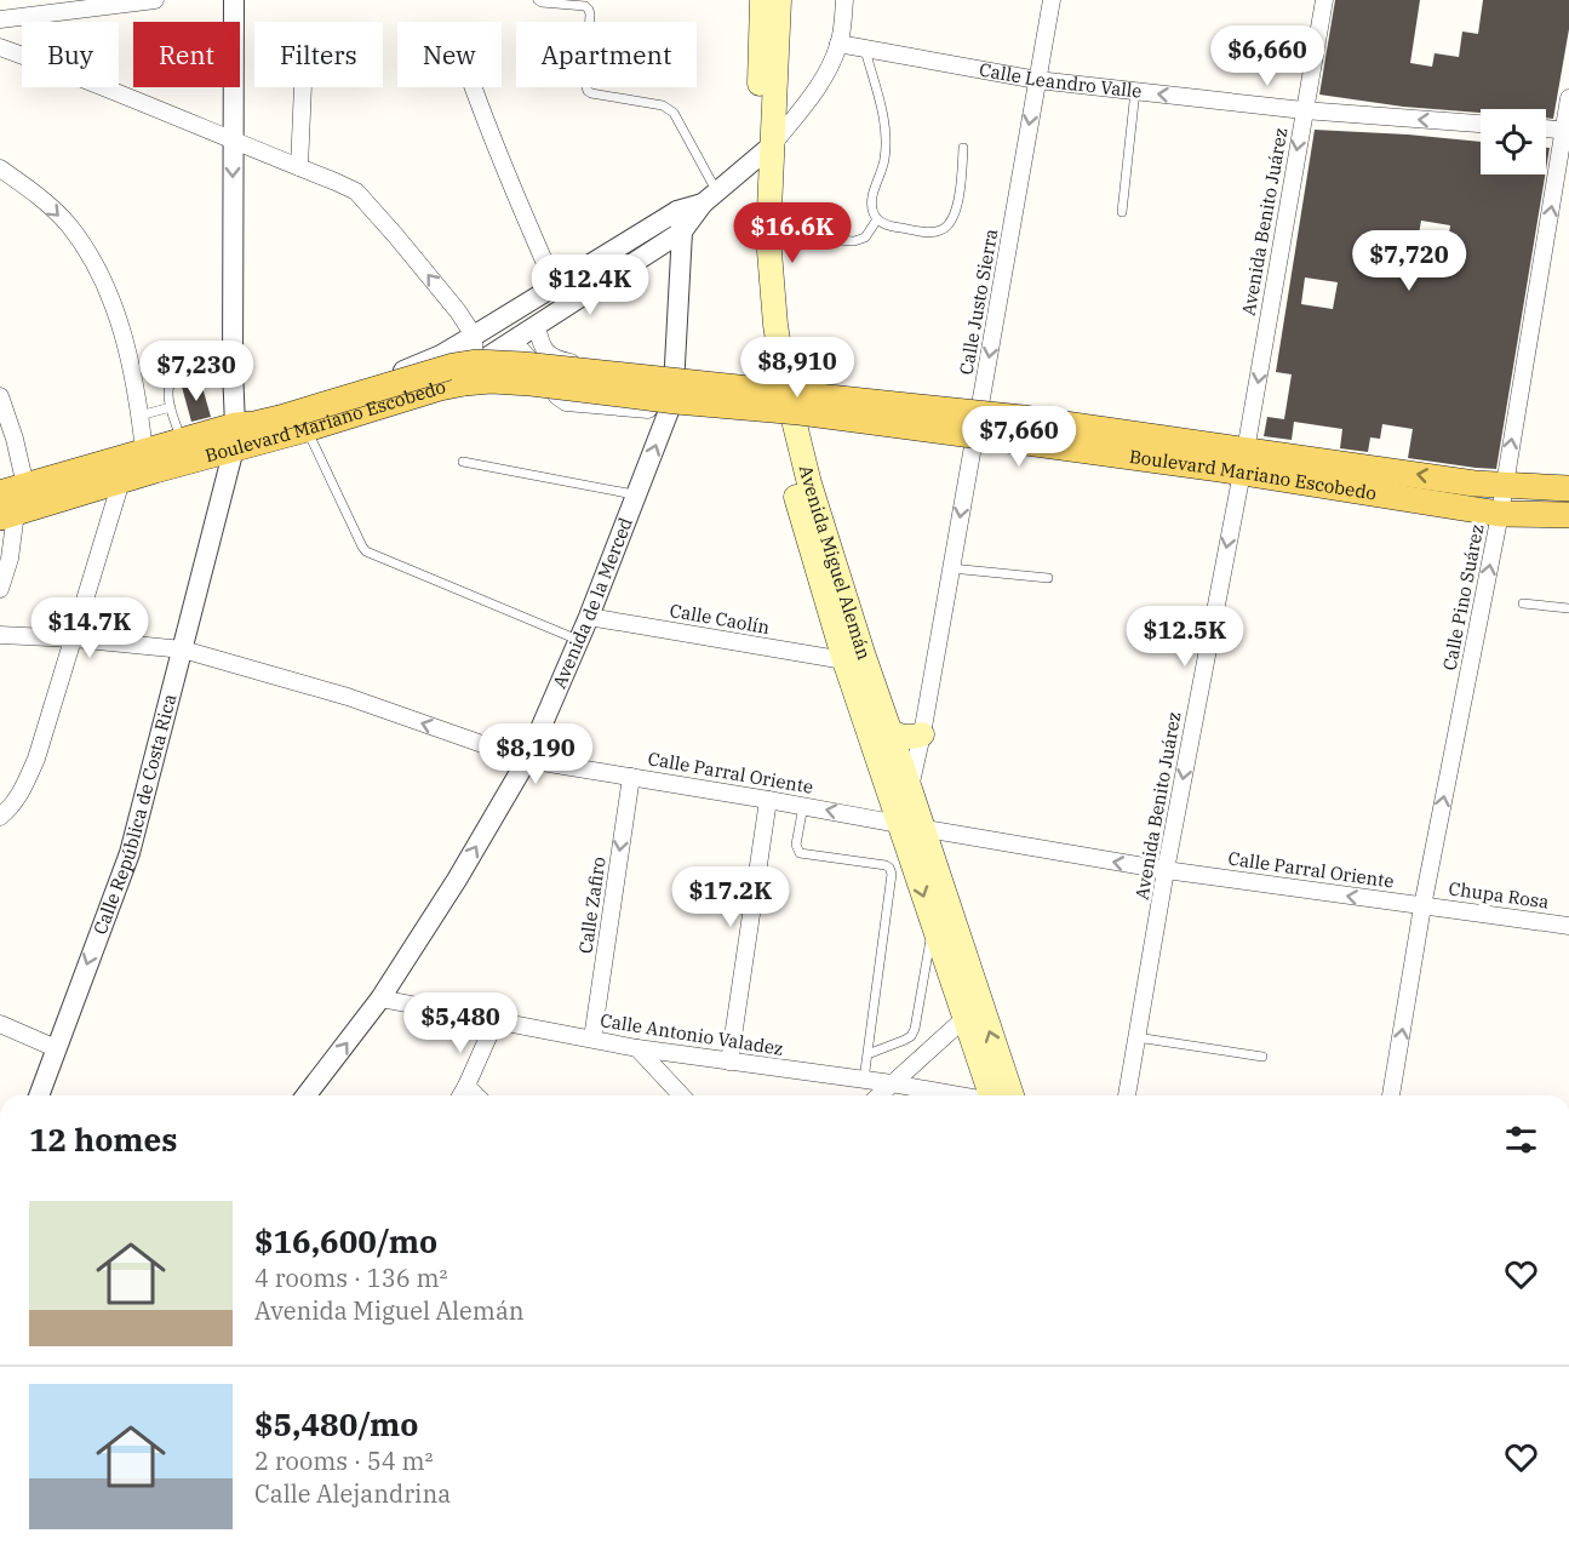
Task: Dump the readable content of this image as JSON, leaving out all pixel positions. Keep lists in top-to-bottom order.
{
  "streets": {
    "main road": ["Boulevard Mariano Escobedo", "Avenida Miguel Alemán"],
    "street": [
      "Calle Leandro Valle",
      "Avenida Benito Juárez",
      "Calle Justo Sierra",
      "Calle Pino Suárez",
      "Avenida de la Merced",
      "Calle Caolín",
      "Calle Parral Oriente",
      "Calle República de Costa Rica",
      "Chupa Rosa",
      "Calle Zafiro",
      "Calle Antonio Valadez"
    ]
  },
  "crossings": [
    ["Calle Leandro Valle", "Avenida Benito Juárez"],
    ["Calle Leandro Valle", "Calle Justo Sierra"],
    ["Avenida Benito Juárez", "Boulevard Mariano Escobedo"],
    ["Avenida Benito Juárez", "Calle Parral Oriente"],
    ["Calle Justo Sierra", "Avenida Miguel Alemán"],
    ["Calle Justo Sierra", "Calle Parral Oriente"],
    ["Boulevard Mariano Escobedo", "Calle Pino Suárez"],
    ["Boulevard Mariano Escobedo", "Calle República de Costa Rica"],
    ["Avenida Miguel Alemán", "Calle Caolín"],
    ["Avenida Miguel Alemán", "Calle Parral Oriente"],
    ["Calle Pino Suárez", "Calle Parral Oriente"],
    ["Calle Pino Suárez", "Chupa Rosa"],
    ["Avenida de la Merced", "Calle Caolín"],
    ["Avenida de la Merced", "Calle Parral Oriente"],
    ["Avenida de la Merced", "Calle Antonio Valadez"],
    ["Calle Parral Oriente", "Calle República de Costa Rica"],
    ["Calle Parral Oriente", "Chupa Rosa"],
    ["Calle Parral Oriente", "Calle Zafiro"],
    ["Calle Zafiro", "Calle Antonio Valadez"]
  ],
  "one_way": [
    "Calle Leandro Valle",
    "Avenida Benito Juárez",
    "Calle Justo Sierra",
    "Calle Pino Suárez",
    "Avenida de la Merced",
    "Calle Parral Oriente"
  ],
  "page": {
    "chip": [
      "Buy",
      "Rent",
      "Filters",
      "New",
      "Apartment"
    ],
    "price": [
      "$6,660",
      "$16.6K",
      "$7,720",
      "$12.4K",
      "$8,910",
      "$7,230",
      "$7,660",
      "$14.7K",
      "$12.5K",
      "$8,190",
      "$17.2K",
      "$5,480"
    ],
    "heading": "12 homes",
    "list": [
      {
        "name": "$16,600/mo",
        "note": "4 rooms · 136 m² · Avenida Miguel Alemán"
      },
      {
        "name": "$5,480/mo",
        "note": "2 rooms · 54 m² · Calle Alejandrina"
      }
    ]
  }
}
